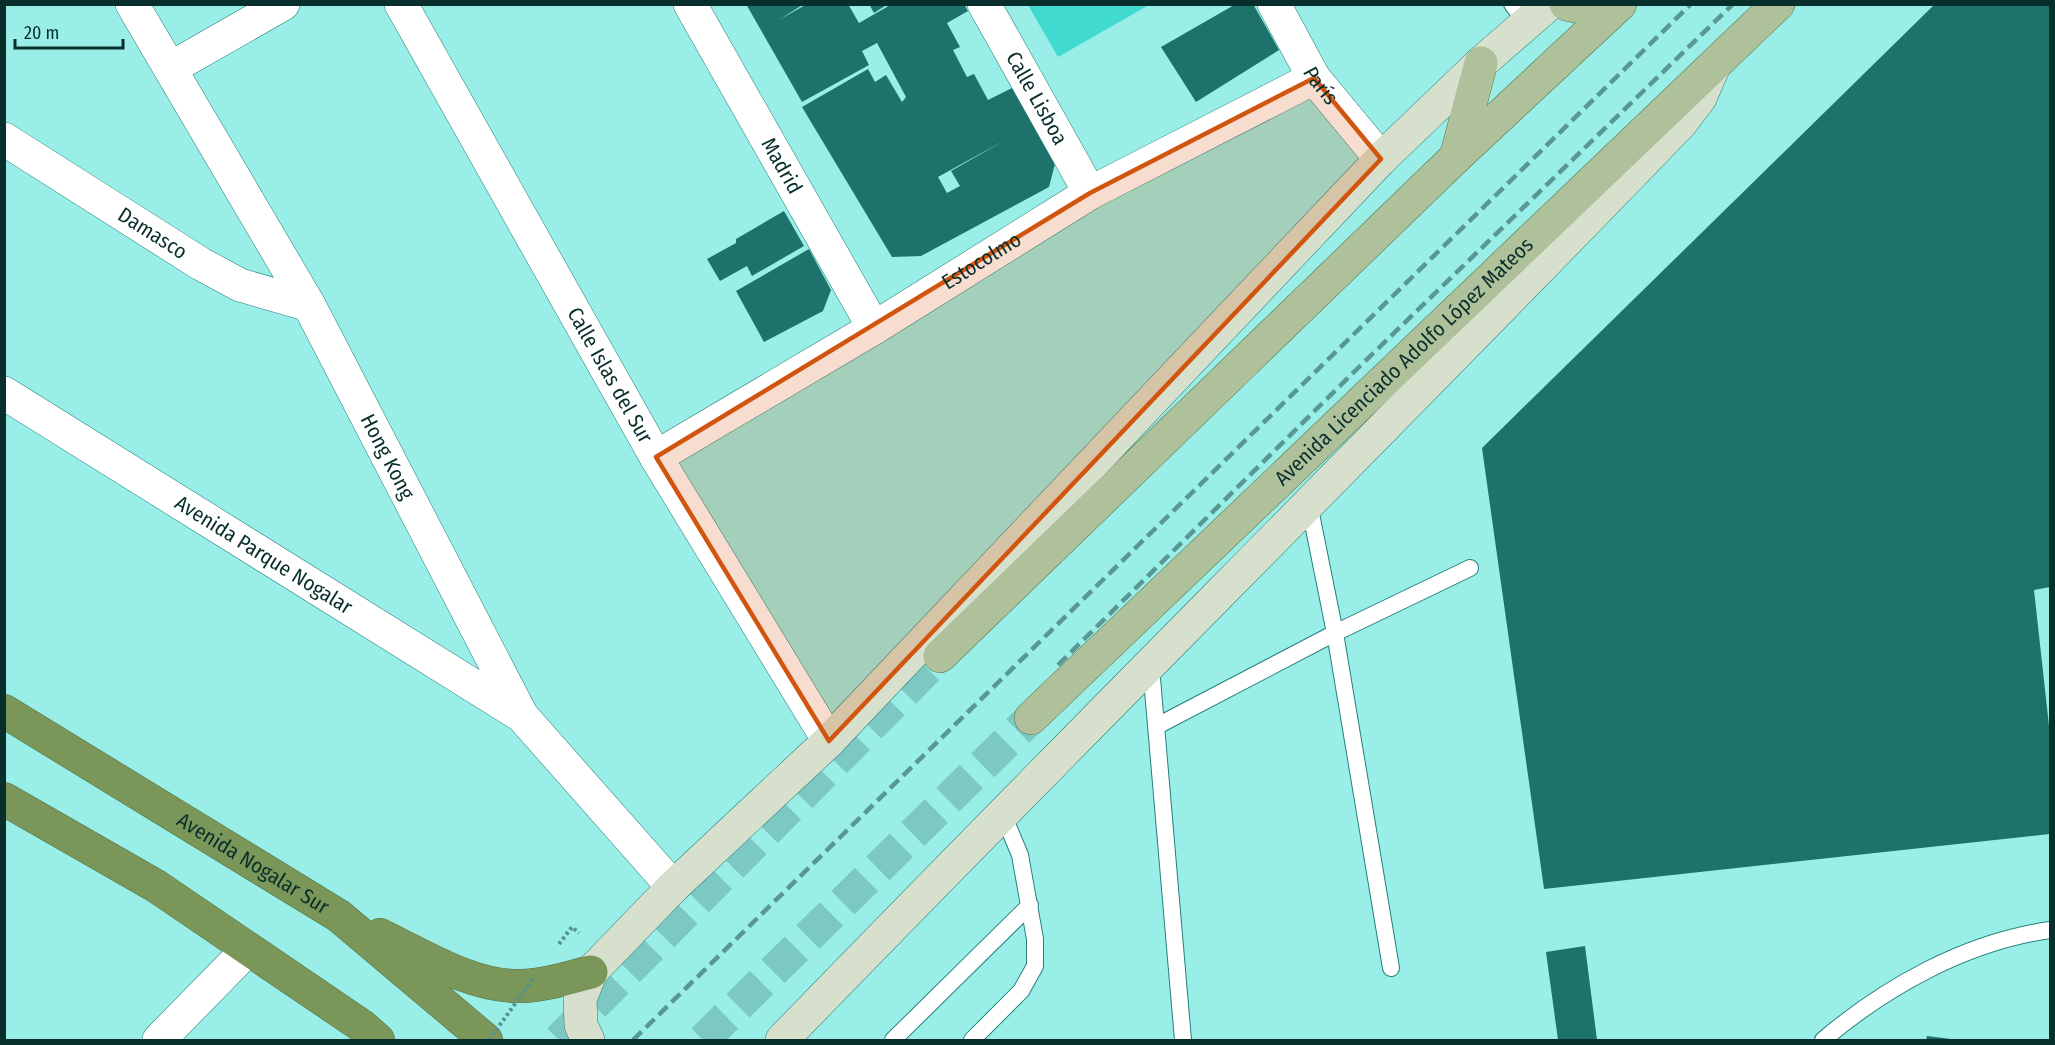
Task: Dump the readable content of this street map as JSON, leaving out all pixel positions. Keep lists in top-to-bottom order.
{
  "streets": {
    "highway": ["Avenida Nogalar Sur"],
    "main road": ["Avenida Licenciado Adolfo López Mateos"],
    "street": [
      "París",
      "Calle Lisboa",
      "Madrid",
      "Damasco",
      "Estocolmo",
      "Calle Islas del Sur",
      "Hong Kong",
      "Avenida Parque Nogalar"
    ]
  },
  "crossings": [
    ["París", "Estocolmo"],
    ["Calle Lisboa", "Estocolmo"],
    ["Madrid", "Estocolmo"],
    ["Damasco", "Hong Kong"],
    ["Estocolmo", "Calle Islas del Sur"],
    ["Hong Kong", "Avenida Parque Nogalar"]
  ],
  "scale_bar": "20 m"
}
